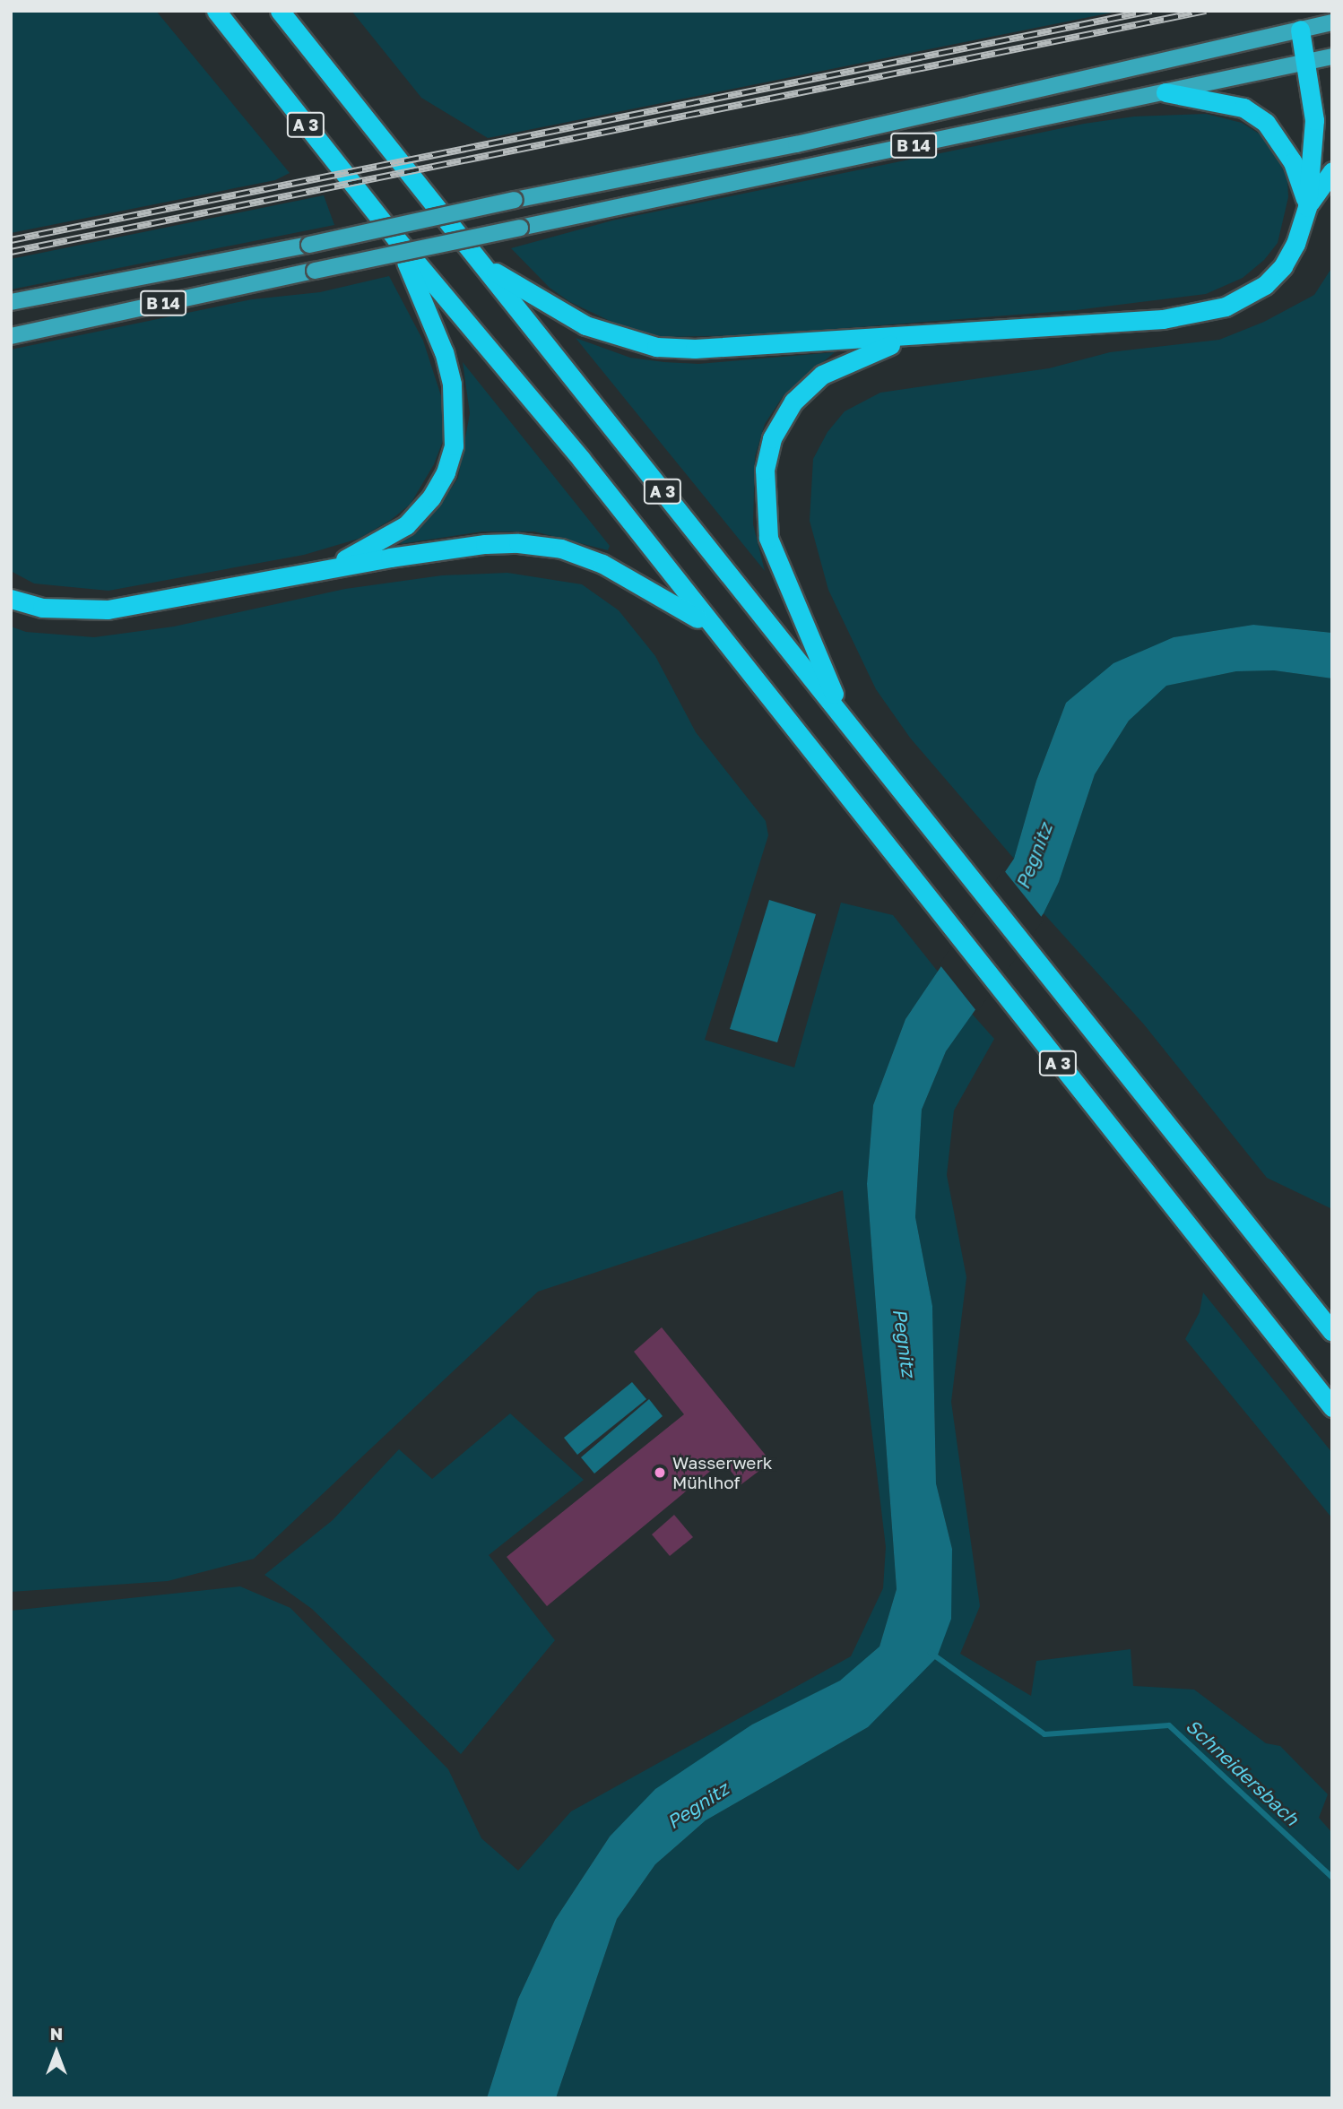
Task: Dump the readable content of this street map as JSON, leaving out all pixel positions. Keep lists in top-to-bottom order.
{
  "streets": {
    "highway": ["A 3"],
    "main road": ["B 14"]
  },
  "water": ["Pegnitz", "Schneidersbach"],
  "places": ["Wasserwerk Mühlhof"],
  "north": "top"
}
